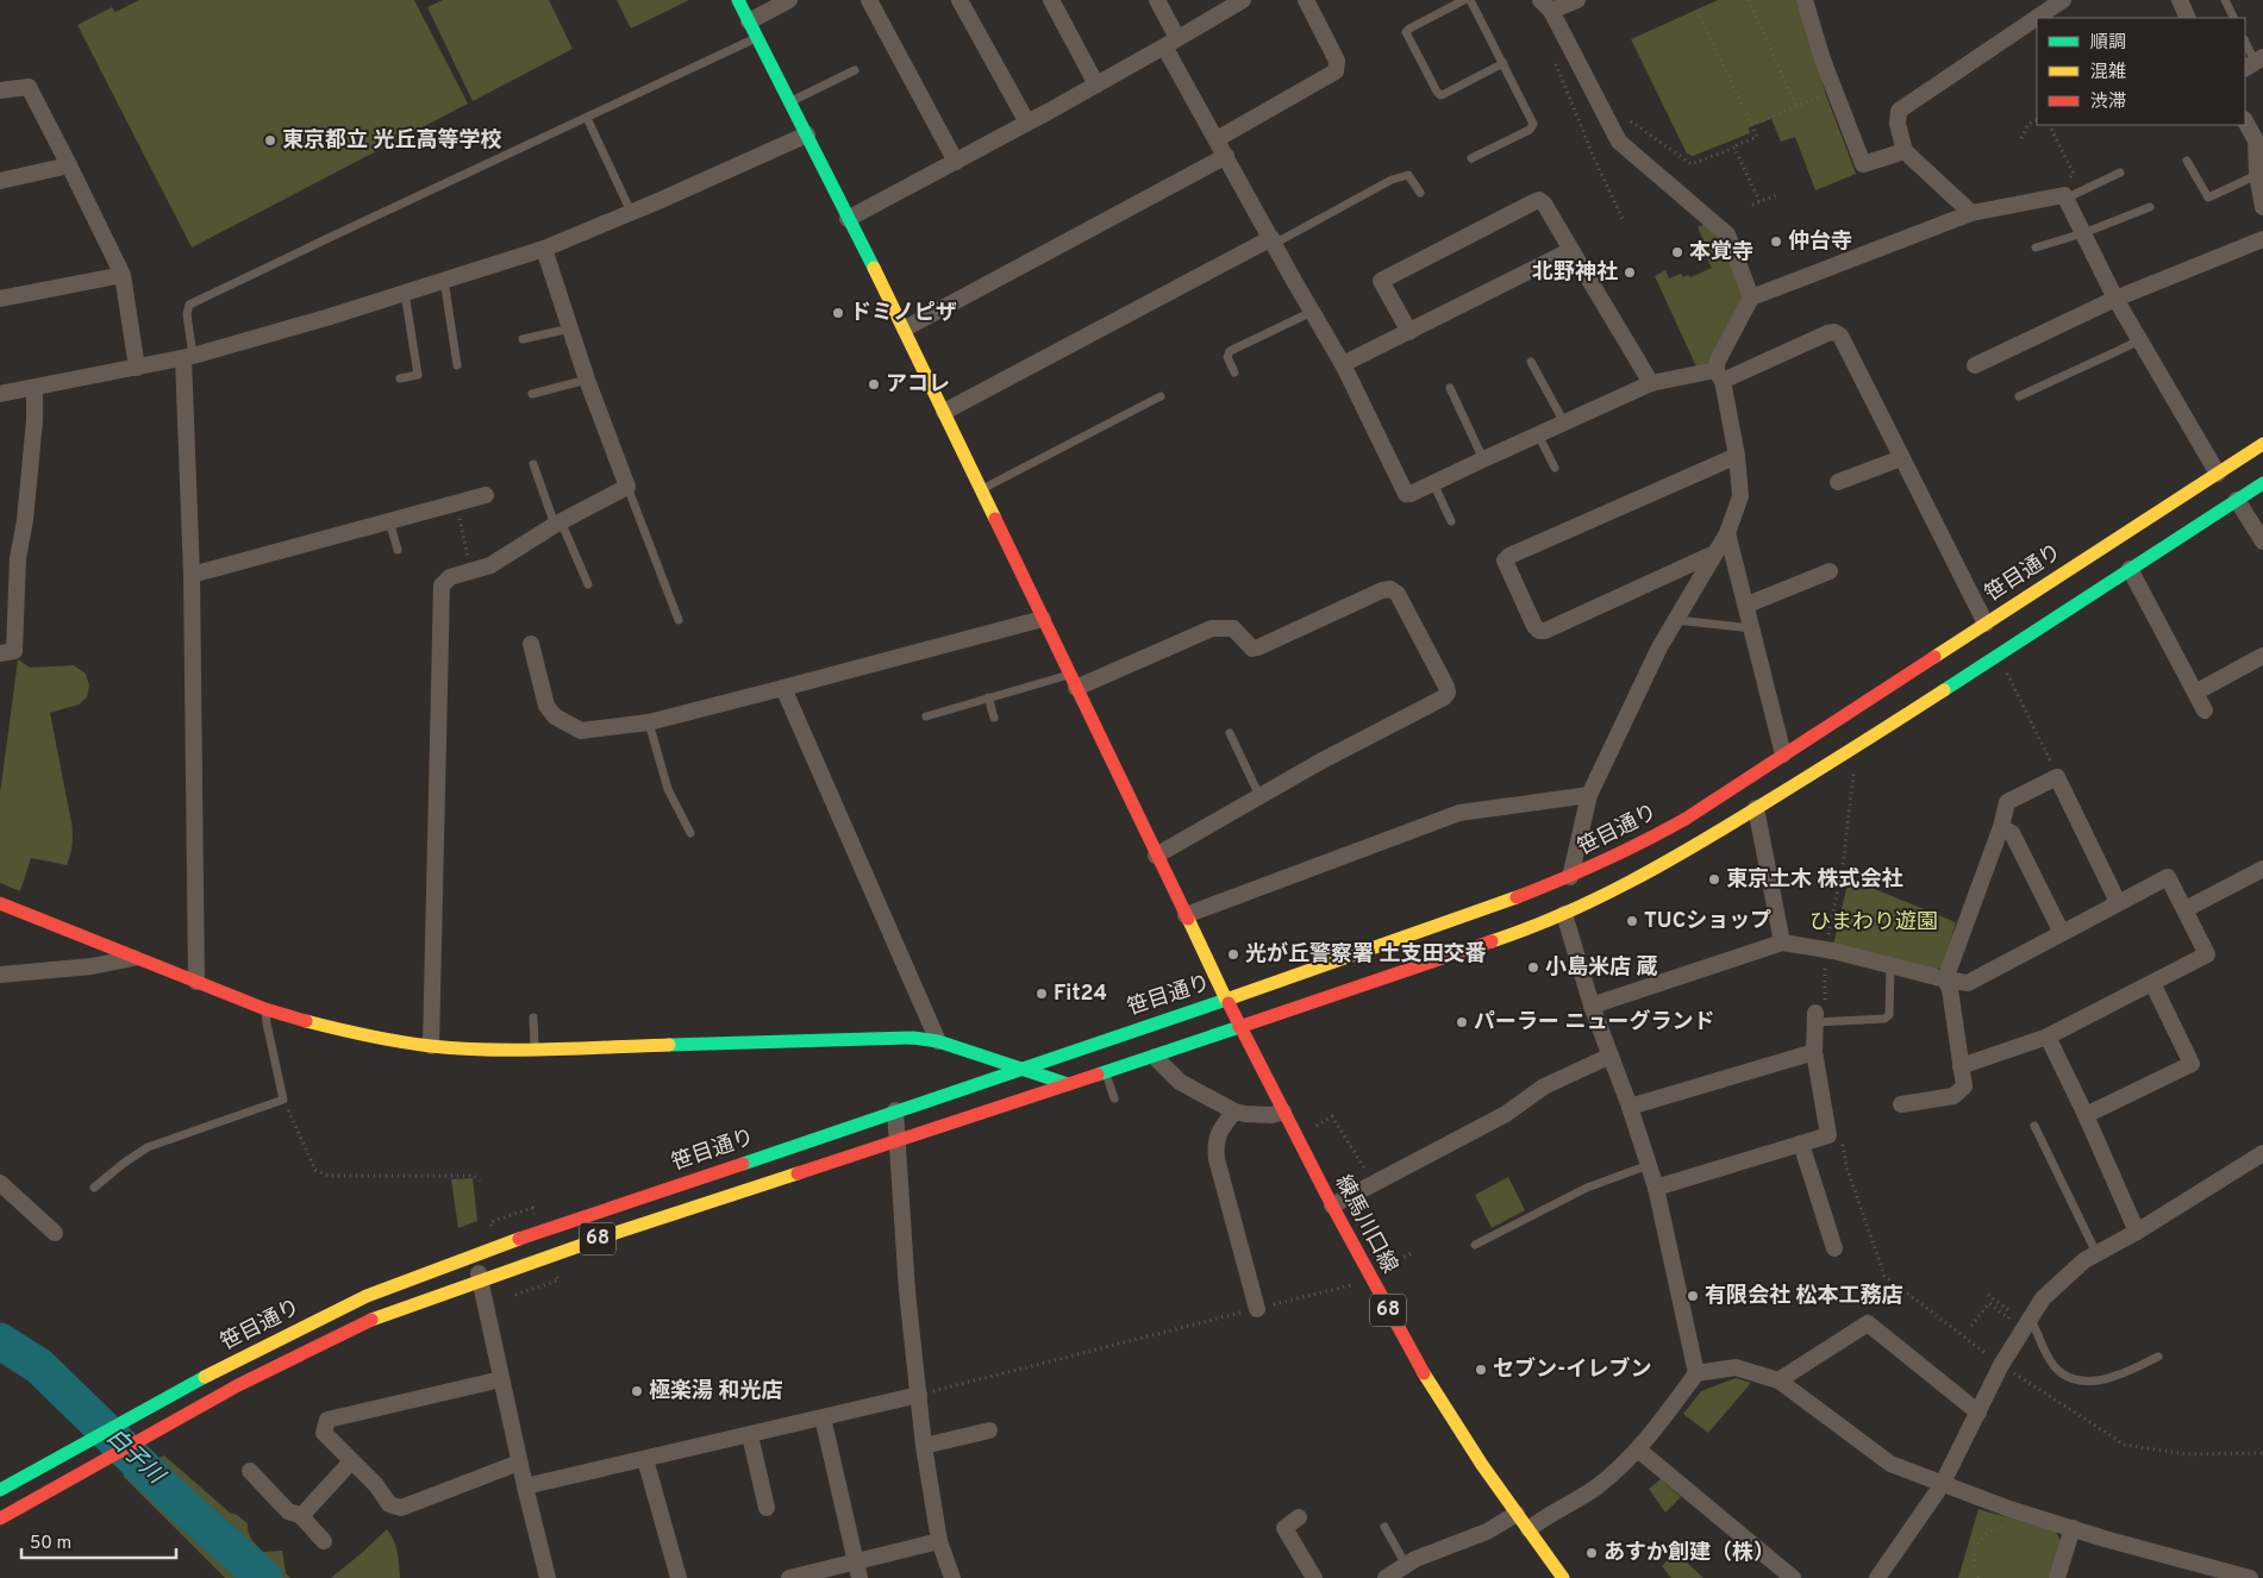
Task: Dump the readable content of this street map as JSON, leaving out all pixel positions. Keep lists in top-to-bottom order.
{
  "streets": {
    "main road": ["笹目通り", "練馬川口線", "68"]
  },
  "crossings": [
    ["笹目通り", "練馬川口線"]
  ],
  "water": ["白子川"],
  "parks": ["ひまわり遊園"],
  "places": [
    "東京都立 光丘高等学校",
    "仲台寺",
    "本覚寺",
    "北野神社",
    "ドミノピザ",
    "アコレ",
    "東京土木 株式会社",
    "TUCショップ",
    "光が丘警察署 土支田交番",
    "小島米店 蔵",
    "Fit24",
    "パーラー ニューグランド",
    "有限会社 松本工務店",
    "セブン-イレブン",
    "極楽湯 和光店",
    "あすか創建（株）"
  ],
  "legend": ["順調", "混雑", "渋滞"],
  "scale_bar": "50 m"
}
